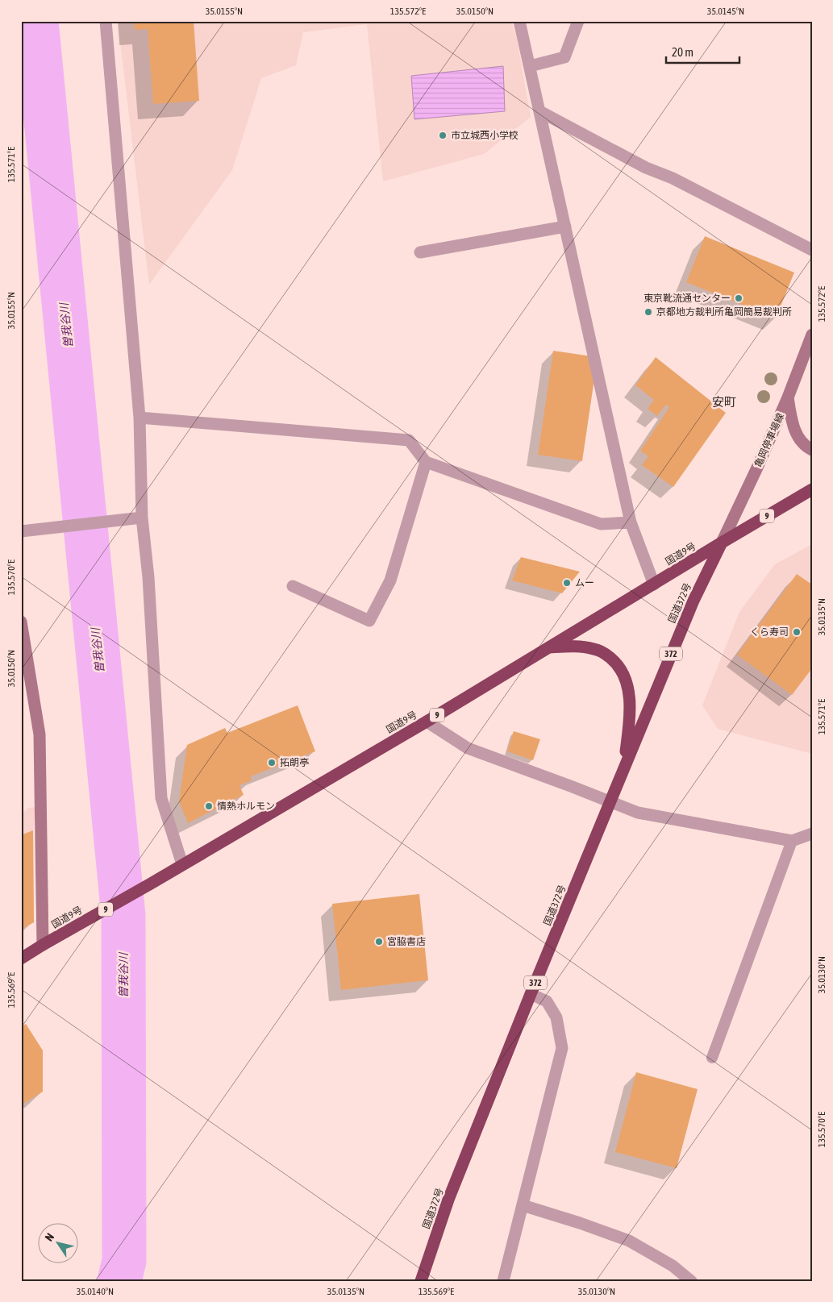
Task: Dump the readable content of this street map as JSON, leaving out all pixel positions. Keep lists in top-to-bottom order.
{
  "streets": {
    "highway": [
      "9",
      "国道9号",
      "国道372号",
      "372"
    ],
    "street": ["亀岡停車場線"]
  },
  "crossings": [
    ["亀岡停車場線", "国道9号"],
    ["亀岡停車場線", "国道372号"],
    ["国道9号", "国道372号"]
  ],
  "districts": ["安町"],
  "water": ["曽我谷川"],
  "places": [
    "市立城西小学校",
    "東京靴流通センター",
    "京都地方裁判所亀岡簡易裁判所",
    "ムー",
    "くら寿司",
    "拓朗亭",
    "情熱ホルモン",
    "宮脇書店"
  ],
  "scale_bar": "20 m",
  "north": "top left",
  "coordinates": [
    "35.0155°N",
    "135.572°E",
    "35.0150°N",
    "35.0145°N",
    "135.571°E",
    "135.570°E",
    "35.0135°N",
    "35.0130°N",
    "135.569°E",
    "35.0140°N"
  ]
}
